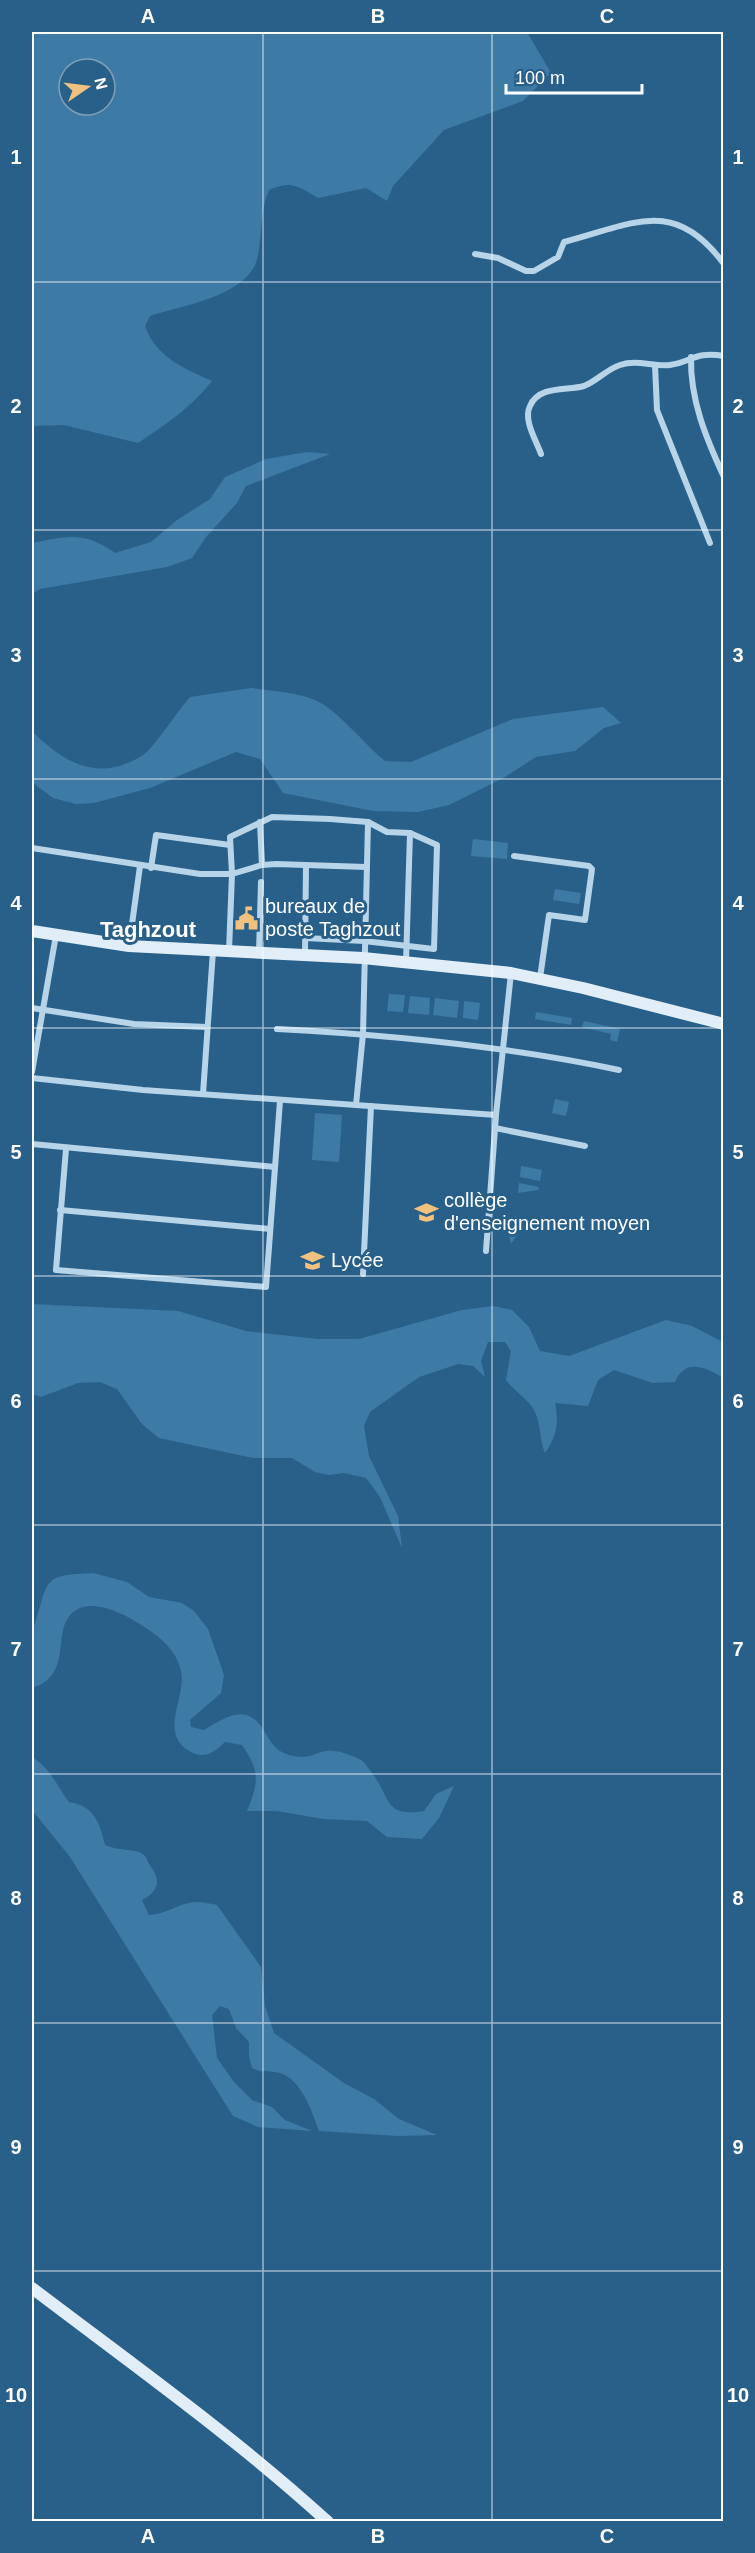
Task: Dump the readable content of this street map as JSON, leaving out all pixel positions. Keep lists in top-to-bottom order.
{
  "districts": ["Taghzout"],
  "places": {
    "public building": ["bureaux de poste Taghzout"],
    "school or university": ["collège d'enseignement moyen", "Lycée"]
  },
  "scale_bar": "100 m",
  "north": "right",
  "grid": {
    "columns": ["A", "B", "C"],
    "rows": [
      "1",
      "2",
      "3",
      "4",
      "5",
      "6",
      "7",
      "8",
      "9",
      "10"
    ]
  }
}
